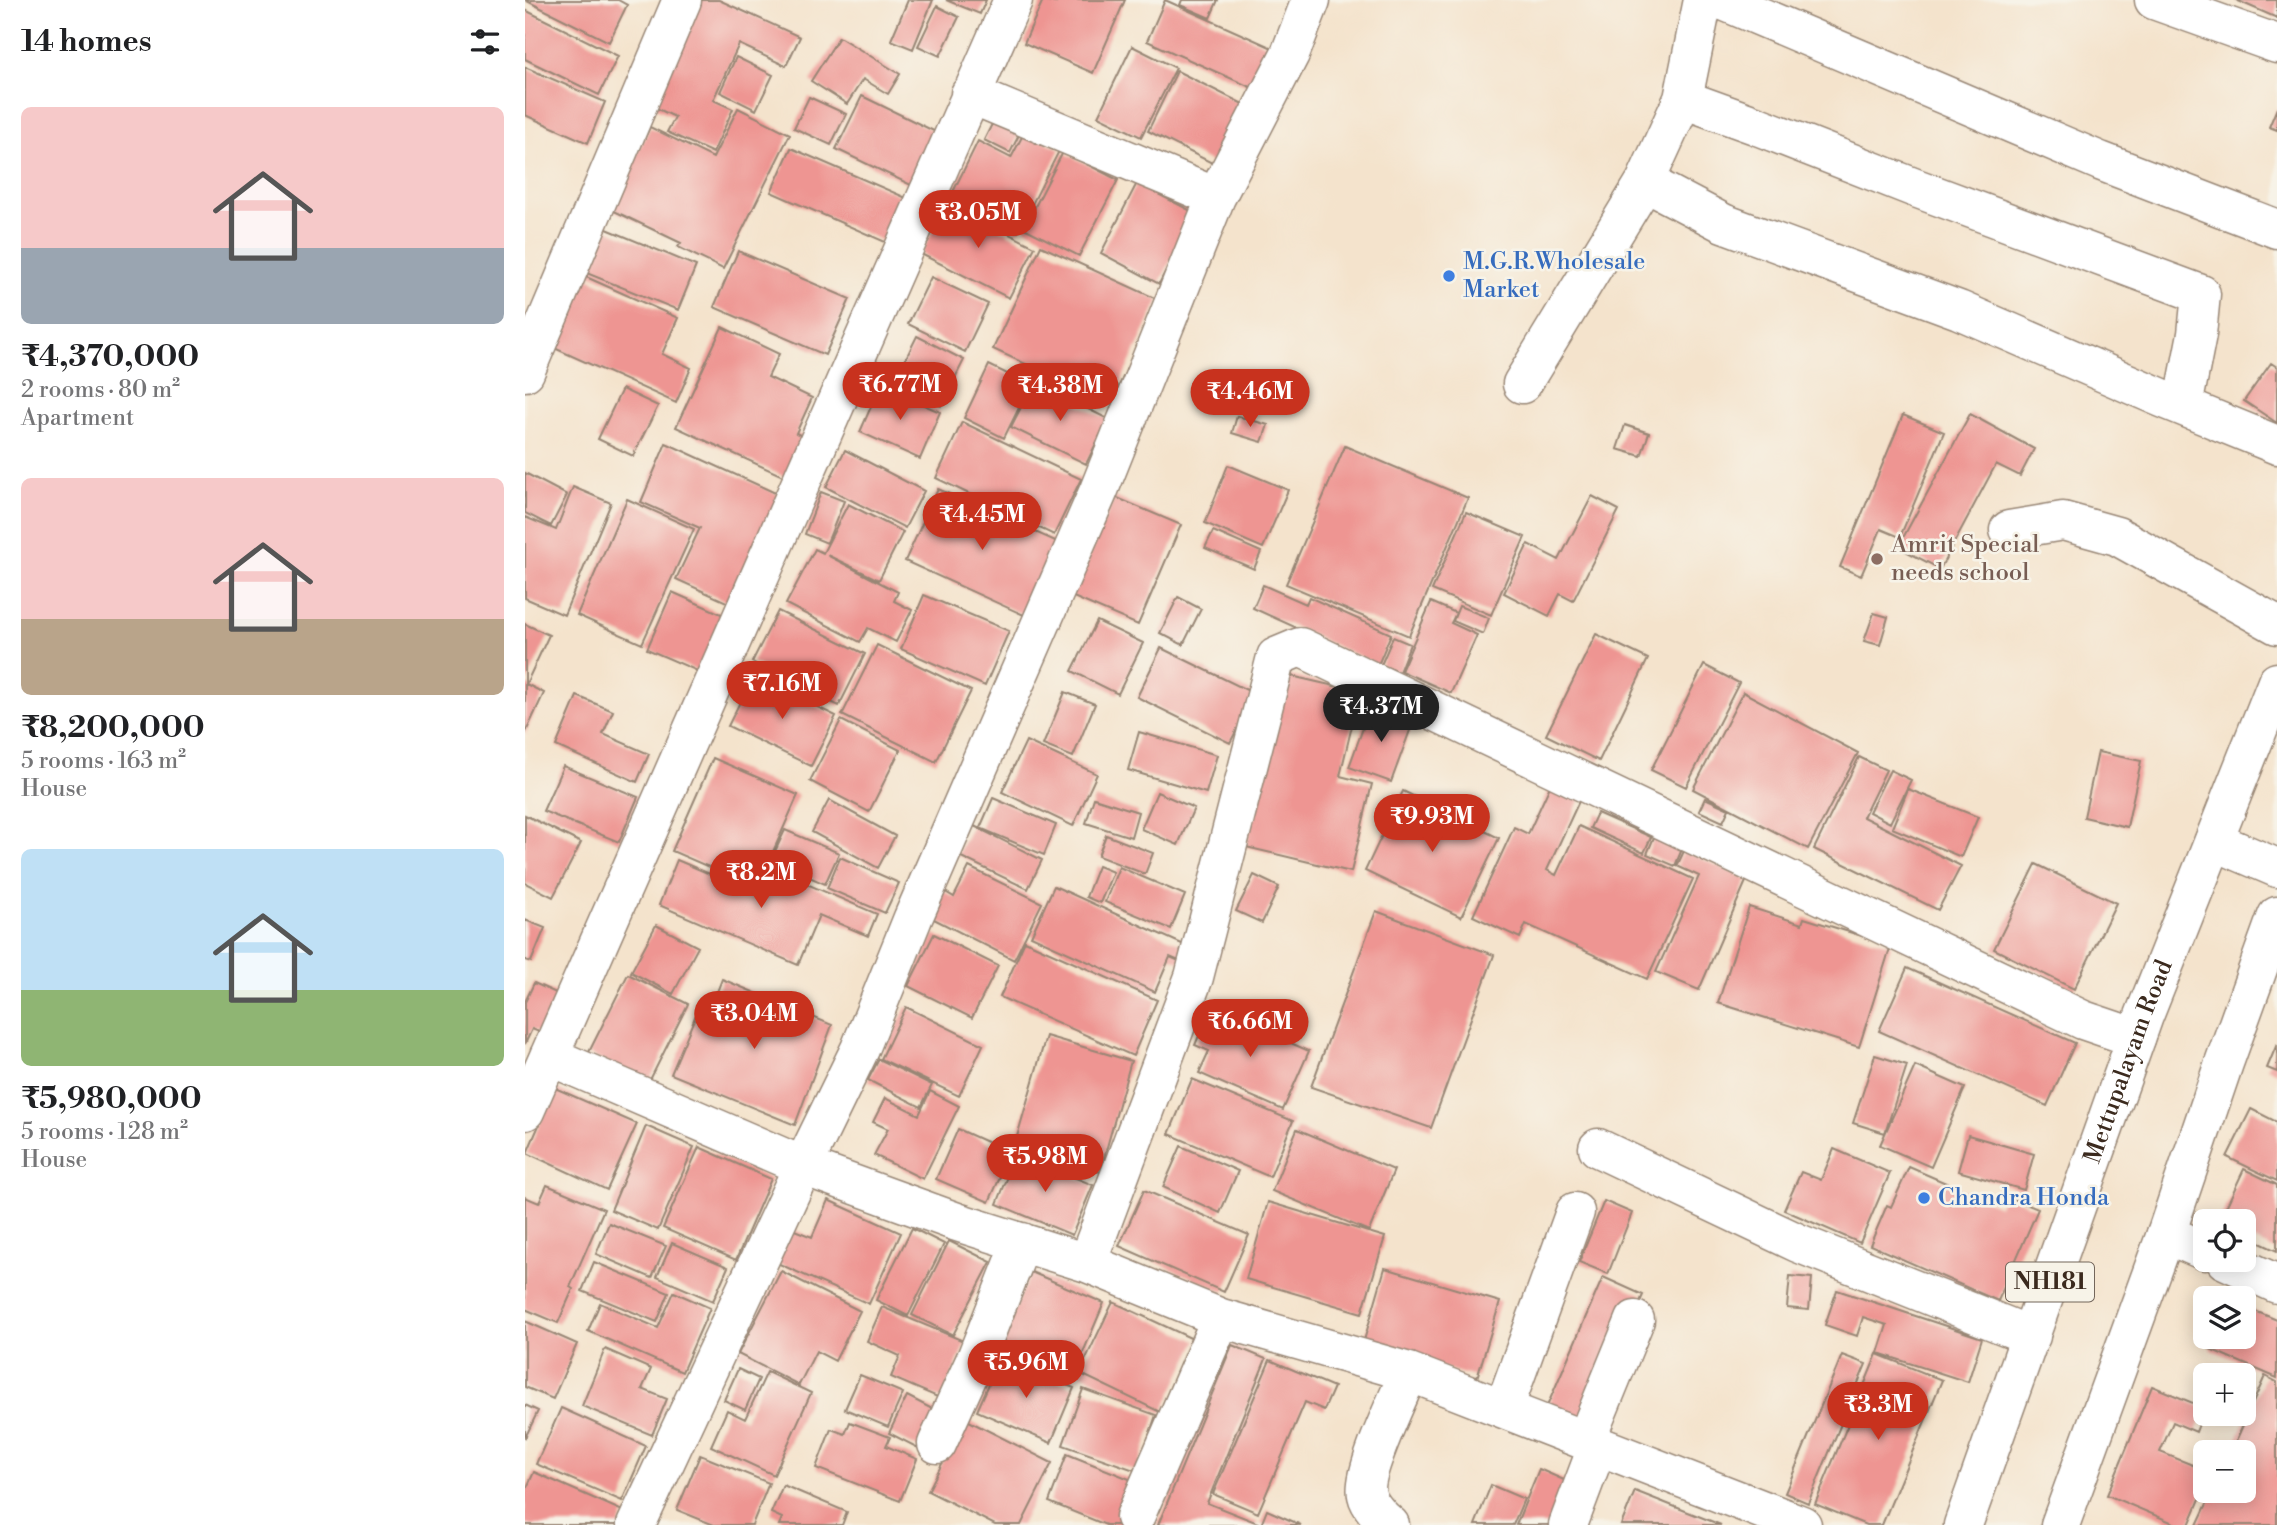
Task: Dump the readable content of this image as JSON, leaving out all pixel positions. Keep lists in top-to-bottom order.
{
  "streets": {
    "main road": ["Mettupalayam Road", "NH181"]
  },
  "places": ["M.G.R.Wholesale Market", "Amrit Special needs school", "Chandra Honda"],
  "page": {
    "heading": "14 homes",
    "list": [
      {
        "name": "₹4,370,000",
        "note": "2 rooms · 80 m² · Apartment"
      },
      {
        "name": "₹8,200,000",
        "note": "5 rooms · 163 m² · House"
      },
      {
        "name": "₹5,980,000",
        "note": "5 rooms · 128 m² · House"
      }
    ],
    "price": [
      "₹3.05M",
      "₹6.77M",
      "₹4.38M",
      "₹4.46M",
      "₹4.45M",
      "₹7.16M",
      "₹4.37M",
      "₹9.93M",
      "₹8.2M",
      "₹3.04M",
      "₹6.66M",
      "₹5.98M",
      "₹5.96M",
      "₹3.3M"
    ],
    "map_buttons": ["+", "−"]
  }
}
